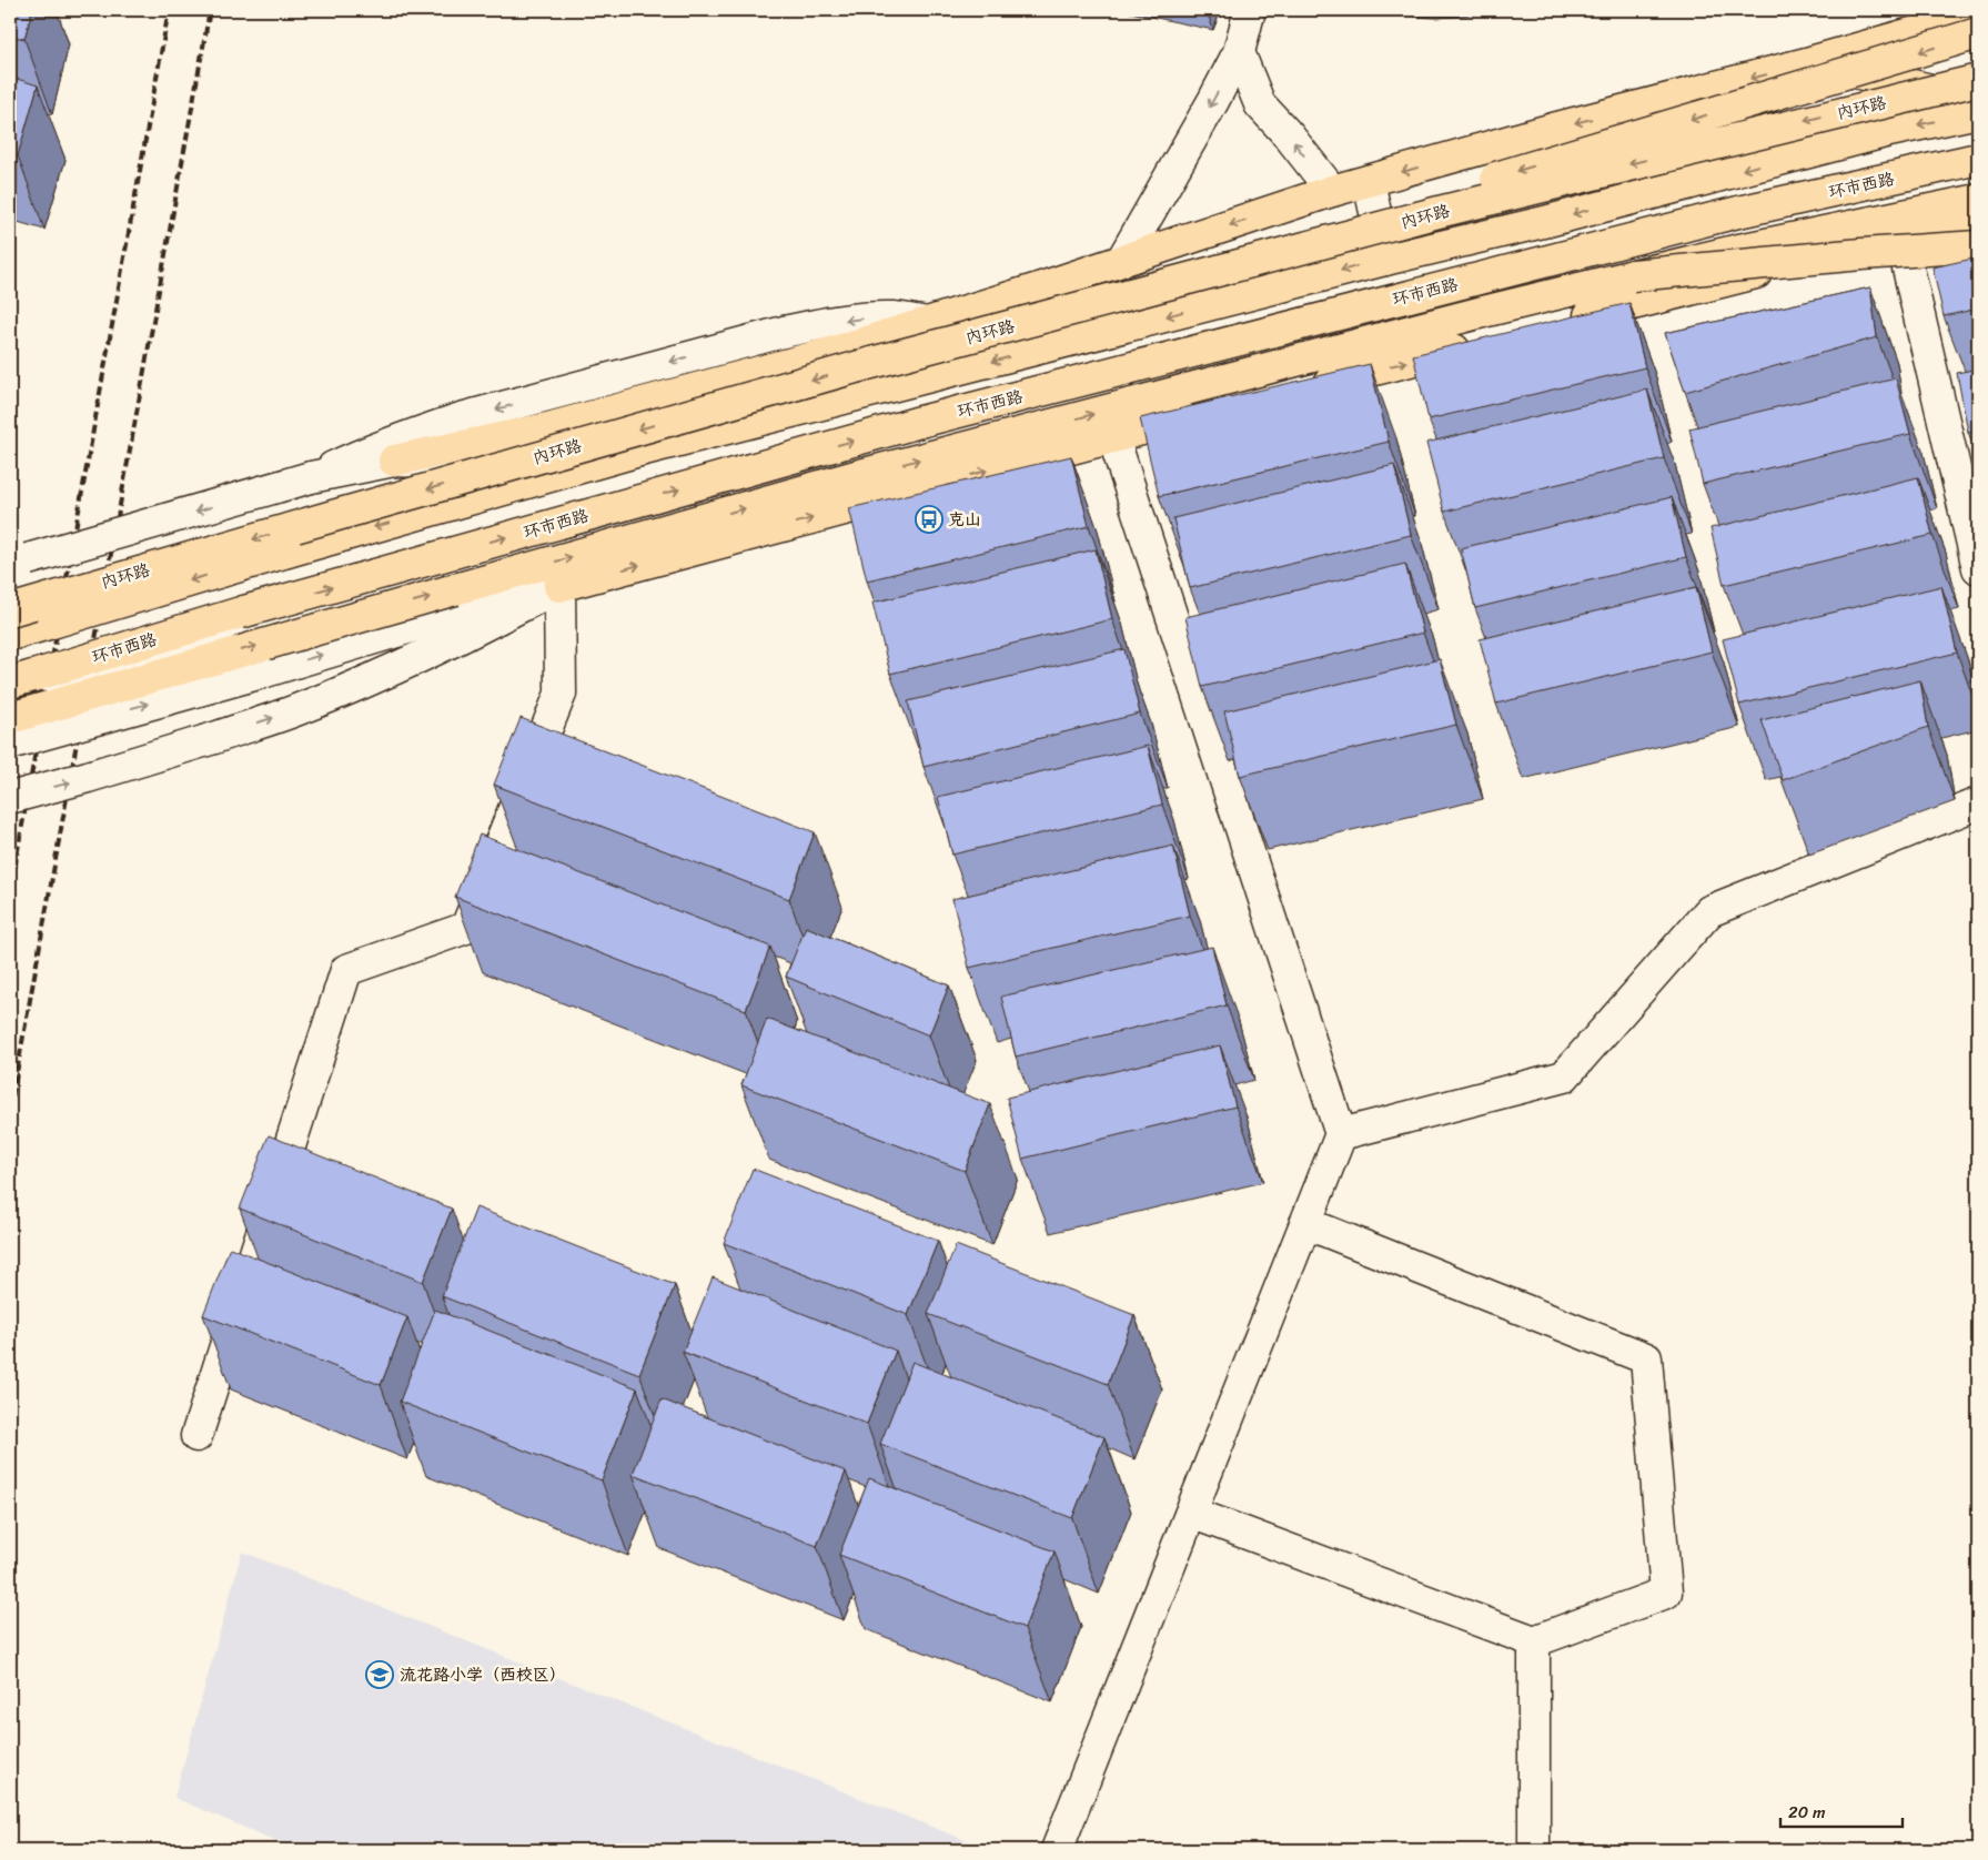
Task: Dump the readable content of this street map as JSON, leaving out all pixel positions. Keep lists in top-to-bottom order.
{
  "streets": {
    "main road": ["内环路", "环市西路"]
  },
  "places": {
    "bus stop": ["克山"],
    "school or university": ["流花路小学（西校区）"]
  },
  "scale_bar": "20 m"
}
